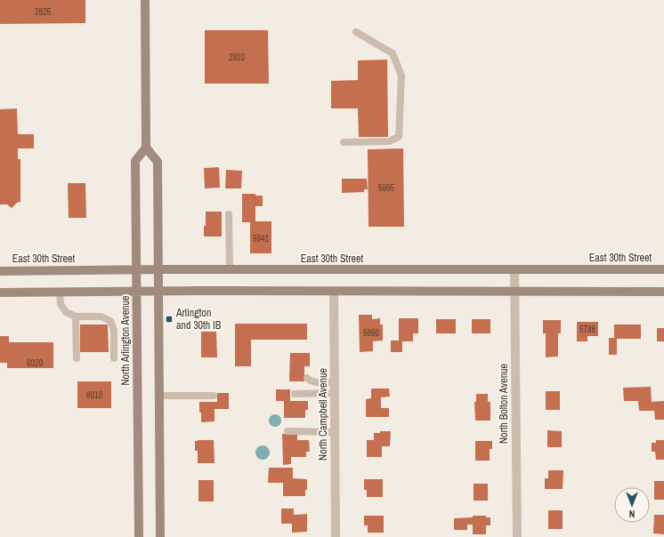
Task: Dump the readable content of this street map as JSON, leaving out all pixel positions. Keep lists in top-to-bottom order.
{
  "streets": {
    "main road": ["East 30th Street", "North Arlington Avenue"],
    "street": ["North Bolton Avenue", "North Campbell Avenue"]
  },
  "crossings": [
    ["East 30th Street", "North Arlington Avenue"],
    ["East 30th Street", "North Bolton Avenue"]
  ],
  "places": {
    "transit": ["Arlington and 30th IB"]
  },
  "house_numbers": [
    "2825",
    "2920",
    "5995",
    "5941",
    "5786",
    "5860",
    "6020",
    "6010"
  ],
  "north": "bottom"
}
